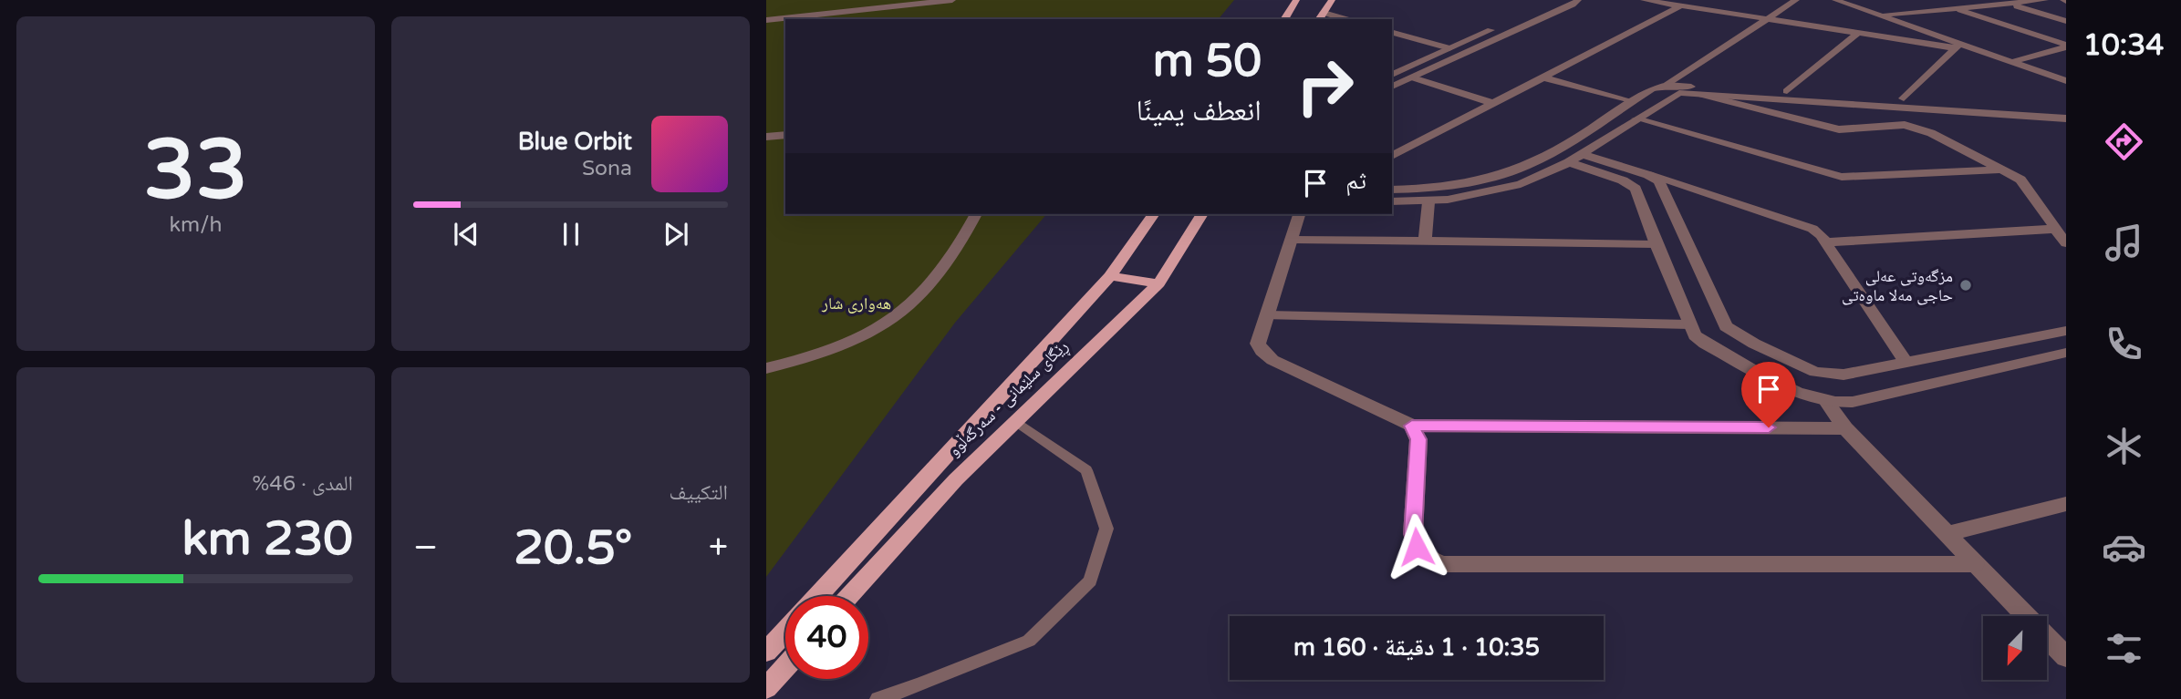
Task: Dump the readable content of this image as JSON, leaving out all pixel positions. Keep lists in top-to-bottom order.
{
  "streets": {
    "main road": ["ڕێگای سلێمانی - سەرگەڵوو"]
  },
  "parks": ["هەواری شار"],
  "places": ["مزگەوتی عەلی حاجی مەلا ماوەتی"],
  "north": "bottom left",
  "page": {
    "tabs": "10:34",
    "tile": [
      ["33", "km/h"],
      "التكييف",
      ["المدى · 46%", "230 km"]
    ],
    "turn": ["50 m", "انعطف يمينًا"],
    "song": ["Blue Orbit", "Sona"],
    "then": "ثم",
    "heat": ["−", "20.5°", "+"],
    "limit": "40",
    "trip": "10:35 · 1 دقيقة · 160 m"
  }
}
